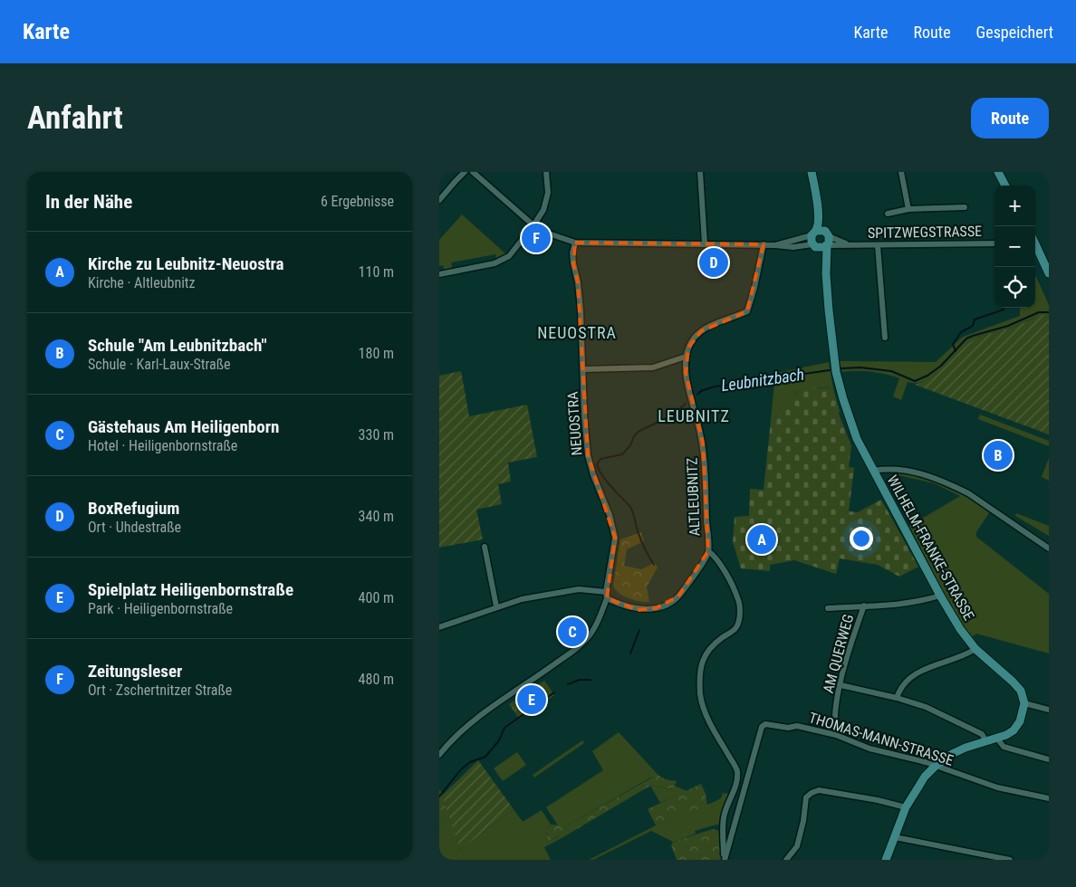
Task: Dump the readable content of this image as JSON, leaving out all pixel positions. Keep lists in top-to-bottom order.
{
  "streets": {
    "street": [
      "SPITZWEGSTRASSE",
      "NEUOSTRA",
      "ALTLEUBNITZ",
      "WILHELM-FRANKE-STRASSE",
      "AM QUERWEG",
      "THOMAS-MANN-STRASSE"
    ]
  },
  "crossings": [
    ["SPITZWEGSTRASSE", "WILHELM-FRANKE-STRASSE"],
    ["ALTLEUBNITZ", "THOMAS-MANN-STRASSE"],
    ["AM QUERWEG", "THOMAS-MANN-STRASSE"]
  ],
  "districts": ["NEUOSTRA", "LEUBNITZ"],
  "water": ["Leubnitzbach"],
  "page": {
    "header": "Karte",
    "nav": ["Karte", "Route", "Gespeichert"],
    "buttons": "Route",
    "title": "Anfahrt",
    "heading": ["In der Nähe", "6 Ergebnisse"],
    "map_buttons": ["+", "−"],
    "pins": [
      "F",
      "D",
      "B",
      "A",
      "C",
      "E"
    ],
    "list": [
      {
        "mark": "A",
        "name": "Kirche zu Leubnitz-Neuostra",
        "note": "Kirche · Altleubnitz",
        "value": "110 m"
      },
      {
        "mark": "B",
        "name": "Schule \"Am Leubnitzbach\"",
        "note": "Schule · Karl-Laux-Straße",
        "value": "180 m"
      },
      {
        "mark": "C",
        "name": "Gästehaus Am Heiligenborn",
        "note": "Hotel · Heiligenbornstraße",
        "value": "330 m"
      },
      {
        "mark": "D",
        "name": "BoxRefugium",
        "note": "Ort · Uhdestraße",
        "value": "340 m"
      },
      {
        "mark": "E",
        "name": "Spielplatz Heiligenbornstraße",
        "note": "Park · Heiligenbornstraße",
        "value": "400 m"
      },
      {
        "mark": "F",
        "name": "Zeitungsleser",
        "note": "Ort · Zschertnitzer Straße",
        "value": "480 m"
      }
    ]
  }
}
